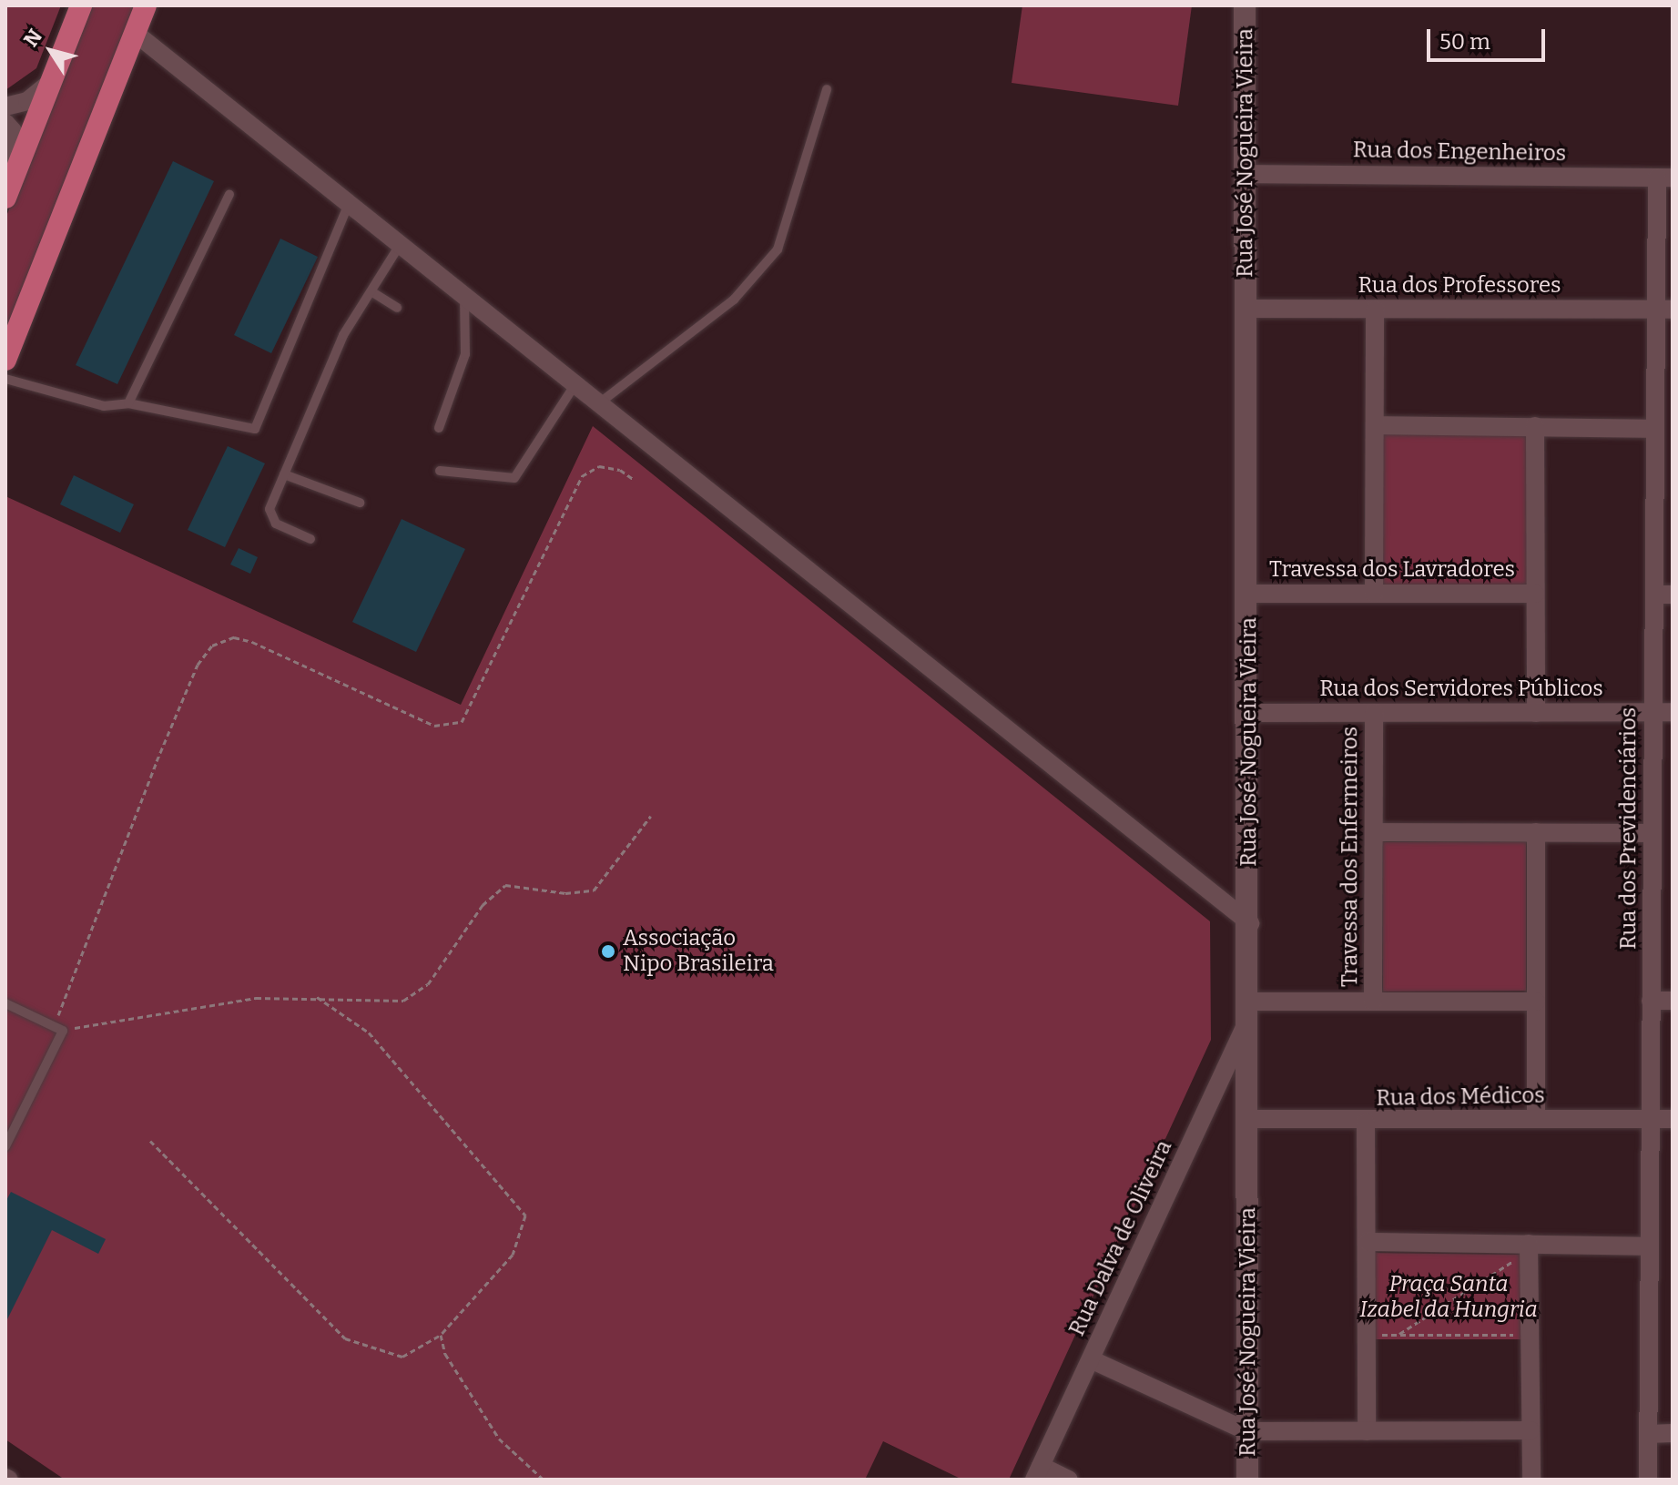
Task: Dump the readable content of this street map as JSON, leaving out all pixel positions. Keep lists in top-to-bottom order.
{
  "streets": {
    "street": [
      "Rua dos Engenheiros",
      "Rua José Nogueira Vieira",
      "Rua dos Professores",
      "Travessa dos Lavradores",
      "Rua dos Servidores Públicos",
      "Rua dos Previdenciários",
      "Travessa dos Enfermeiros",
      "Rua dos Médicos",
      "Rua Dalva de Oliveira"
    ]
  },
  "crossings": [
    ["Rua dos Engenheiros", "Rua José Nogueira Vieira"],
    ["Rua dos Engenheiros", "Rua dos Previdenciários"],
    ["Rua José Nogueira Vieira", "Rua dos Professores"],
    ["Rua José Nogueira Vieira", "Travessa dos Lavradores"],
    ["Rua José Nogueira Vieira", "Rua dos Servidores Públicos"],
    ["Rua José Nogueira Vieira", "Rua dos Médicos"],
    ["Rua José Nogueira Vieira", "Rua Dalva de Oliveira"],
    ["Rua dos Professores", "Rua dos Previdenciários"],
    ["Rua dos Servidores Públicos", "Rua dos Previdenciários"],
    ["Rua dos Servidores Públicos", "Travessa dos Enfermeiros"],
    ["Rua dos Previdenciários", "Rua dos Médicos"]
  ],
  "parks": ["Praça Santa Izabel da Hungria"],
  "places": ["Associação Nipo Brasileira"],
  "scale_bar": "50 m",
  "north": "top left"
}
